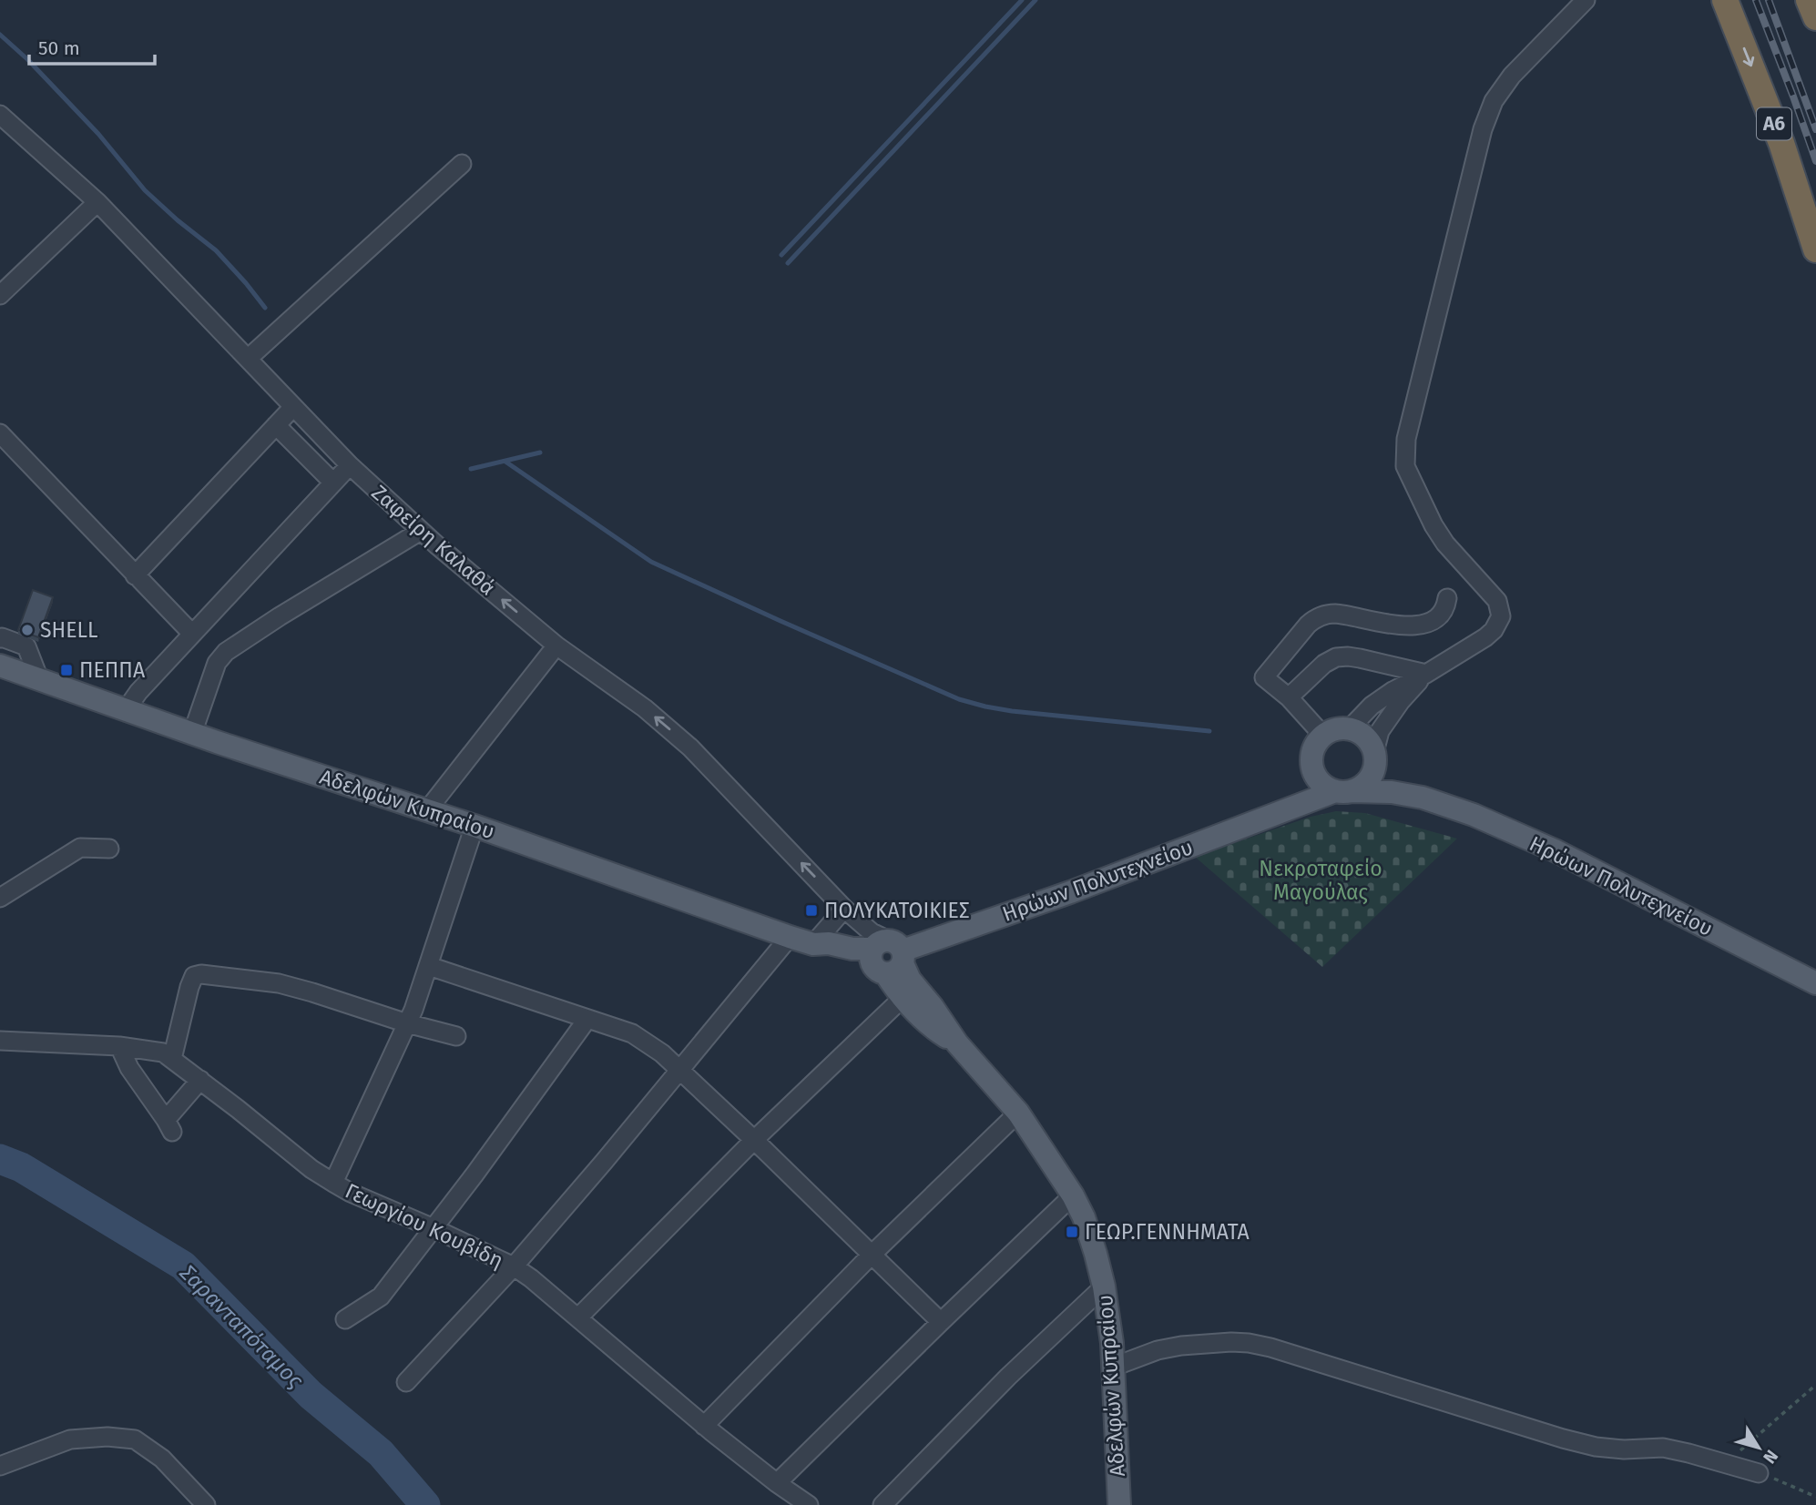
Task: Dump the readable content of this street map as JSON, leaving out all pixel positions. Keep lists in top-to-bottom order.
{
  "streets": {
    "highway": ["Α6"],
    "main road": ["Αδελφών Κυπραίου", "Ηρώων Πολυτεχνείου"],
    "street": ["Ζαφείρη Καλαθά", "Γεωργίου Κουβίδη"]
  },
  "crossings": [
    ["Ζαφείρη Καλαθά", "Αδελφών Κυπραίου"],
    ["Ζαφείρη Καλαθά", "Ηρώων Πολυτεχνείου"],
    ["Αδελφών Κυπραίου", "Ηρώων Πολυτεχνείου"]
  ],
  "one_way": ["Ζαφείρη Καλαθά"],
  "water": ["Σαρανταπόταμος"],
  "parks": ["Νεκροταφείο Μαγούλας"],
  "places": {
    "other": ["SHELL"],
    "transit": ["ΠΕΠΠΑ", "ΠΟΛΥΚΑΤΟΙΚΙΕΣ", "ΓΕΩΡ.ΓΕΝΝΗΜΑΤΑ"]
  },
  "scale_bar": "50 m",
  "north": "bottom right"
}
